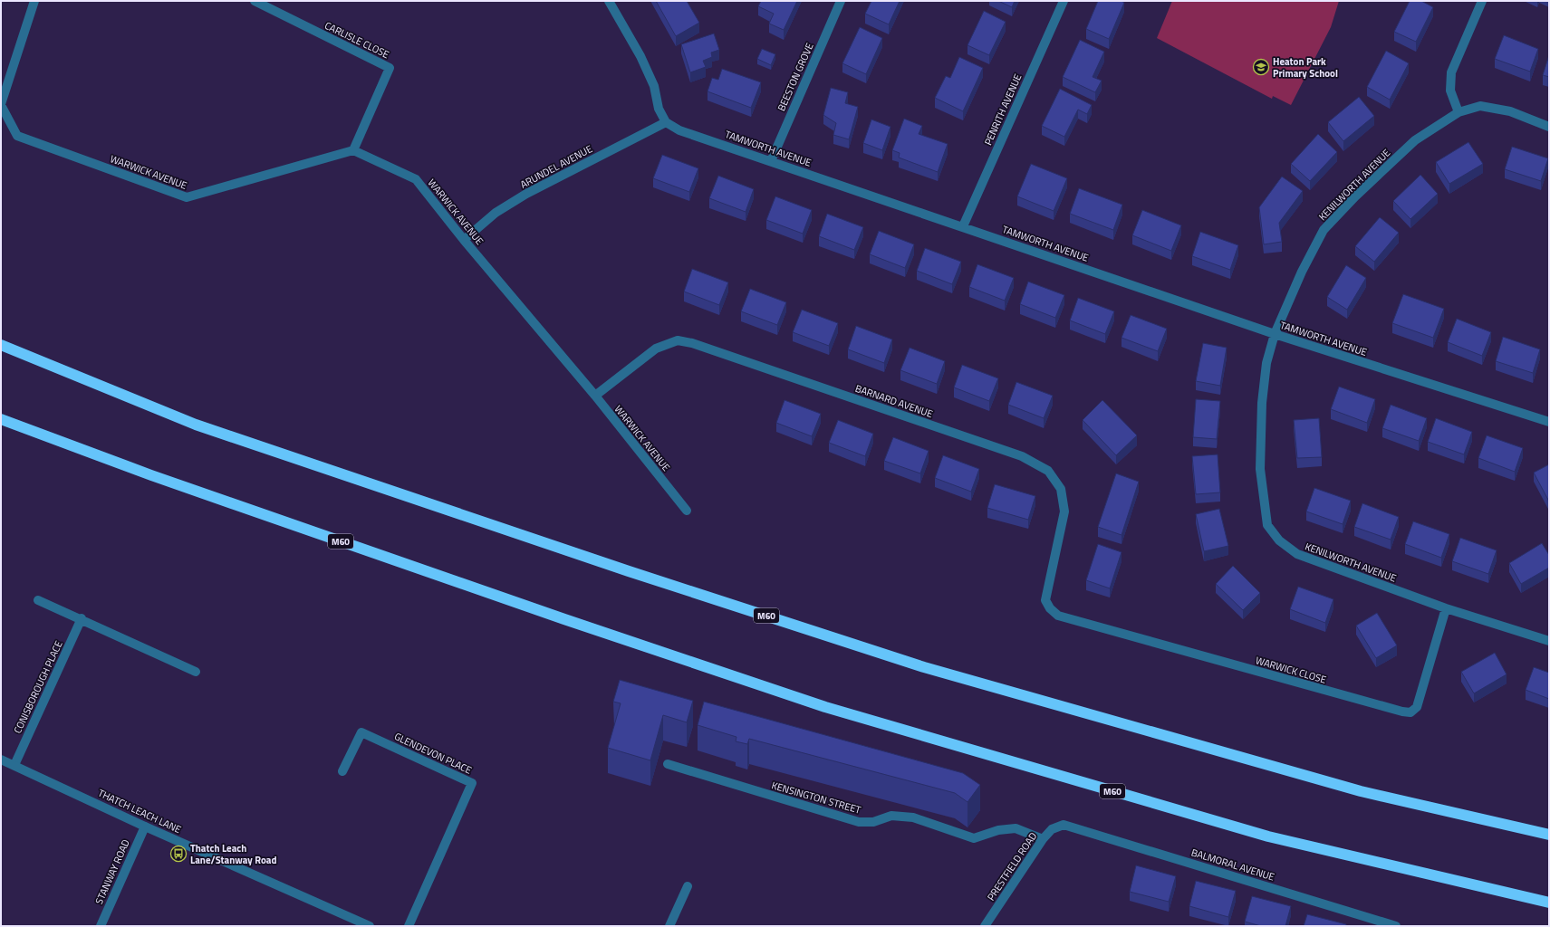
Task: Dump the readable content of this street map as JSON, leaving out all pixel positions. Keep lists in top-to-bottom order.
{
  "streets": {
    "highway": ["M60"],
    "street": [
      "CARLISLE CLOSE",
      "BEESTON GROVE",
      "PENRITH AVENUE",
      "TAMWORTH AVENUE",
      "ARUNDEL AVENUE",
      "WARWICK AVENUE",
      "KENILWORTH AVENUE",
      "BARNARD AVENUE",
      "WARWICK CLOSE",
      "CONISBOROUGH PLACE",
      "GLENDEVON PLACE",
      "KENSINGTON STREET",
      "THATCH LEACH LANE",
      "BALMORAL AVENUE",
      "PRESTFIELD ROAD",
      "STANWAY ROAD"
    ]
  },
  "crossings": [
    ["CARLISLE CLOSE", "WARWICK AVENUE"],
    ["BEESTON GROVE", "TAMWORTH AVENUE"],
    ["PENRITH AVENUE", "TAMWORTH AVENUE"],
    ["TAMWORTH AVENUE", "ARUNDEL AVENUE"],
    ["TAMWORTH AVENUE", "KENILWORTH AVENUE"],
    ["ARUNDEL AVENUE", "WARWICK AVENUE"],
    ["WARWICK AVENUE", "BARNARD AVENUE"],
    ["KENILWORTH AVENUE", "WARWICK CLOSE"],
    ["BARNARD AVENUE", "WARWICK CLOSE"],
    ["CONISBOROUGH PLACE", "THATCH LEACH LANE"],
    ["KENSINGTON STREET", "PRESTFIELD ROAD"],
    ["THATCH LEACH LANE", "STANWAY ROAD"],
    ["BALMORAL AVENUE", "PRESTFIELD ROAD"]
  ],
  "places": {
    "school or university": ["Heaton Park Primary School"],
    "bus stop": ["Thatch Leach Lane/Stanway Road"]
  }
}
